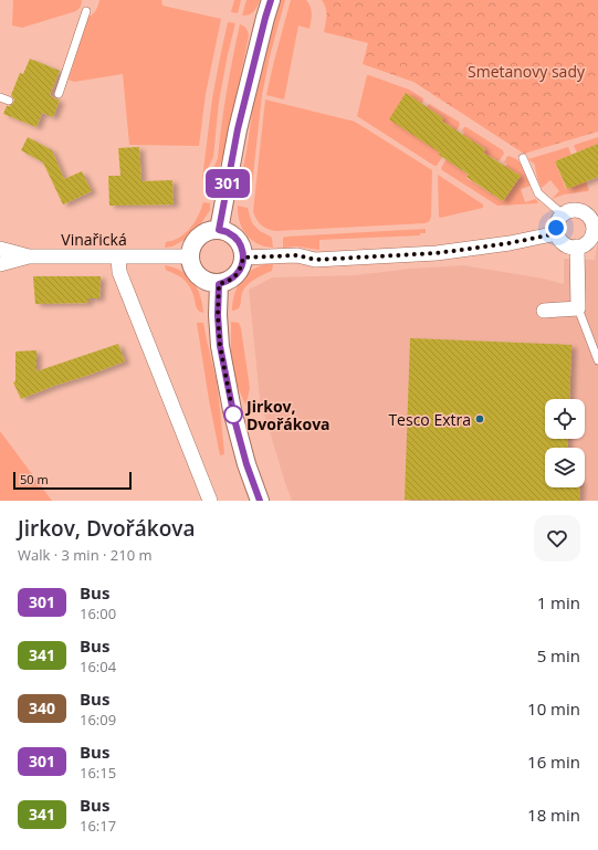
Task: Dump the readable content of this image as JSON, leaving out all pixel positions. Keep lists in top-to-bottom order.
{
  "streets": {
    "street": ["Vinařická"]
  },
  "parks": ["Smetanovy sady"],
  "places": ["Jirkov, Dvořákova", "Tesco Extra"],
  "lines": ["bus line 301"],
  "scale_bar": "50 m",
  "page": {
    "on_map": "301",
    "scale": "50 m",
    "heading": ["Jirkov, Dvořákova", "Walk · 3 min · 210 m"],
    "list": [
      {
        "mark": "301",
        "name": "Bus",
        "note": "16:00",
        "value": "1 min"
      },
      {
        "mark": "341",
        "name": "Bus",
        "note": "16:04",
        "value": "5 min"
      },
      {
        "mark": "340",
        "name": "Bus",
        "note": "16:09",
        "value": "10 min"
      },
      {
        "mark": "301",
        "name": "Bus",
        "note": "16:15",
        "value": "16 min"
      },
      {
        "mark": "341",
        "name": "Bus",
        "note": "16:17",
        "value": "18 min"
      }
    ]
  }
}
